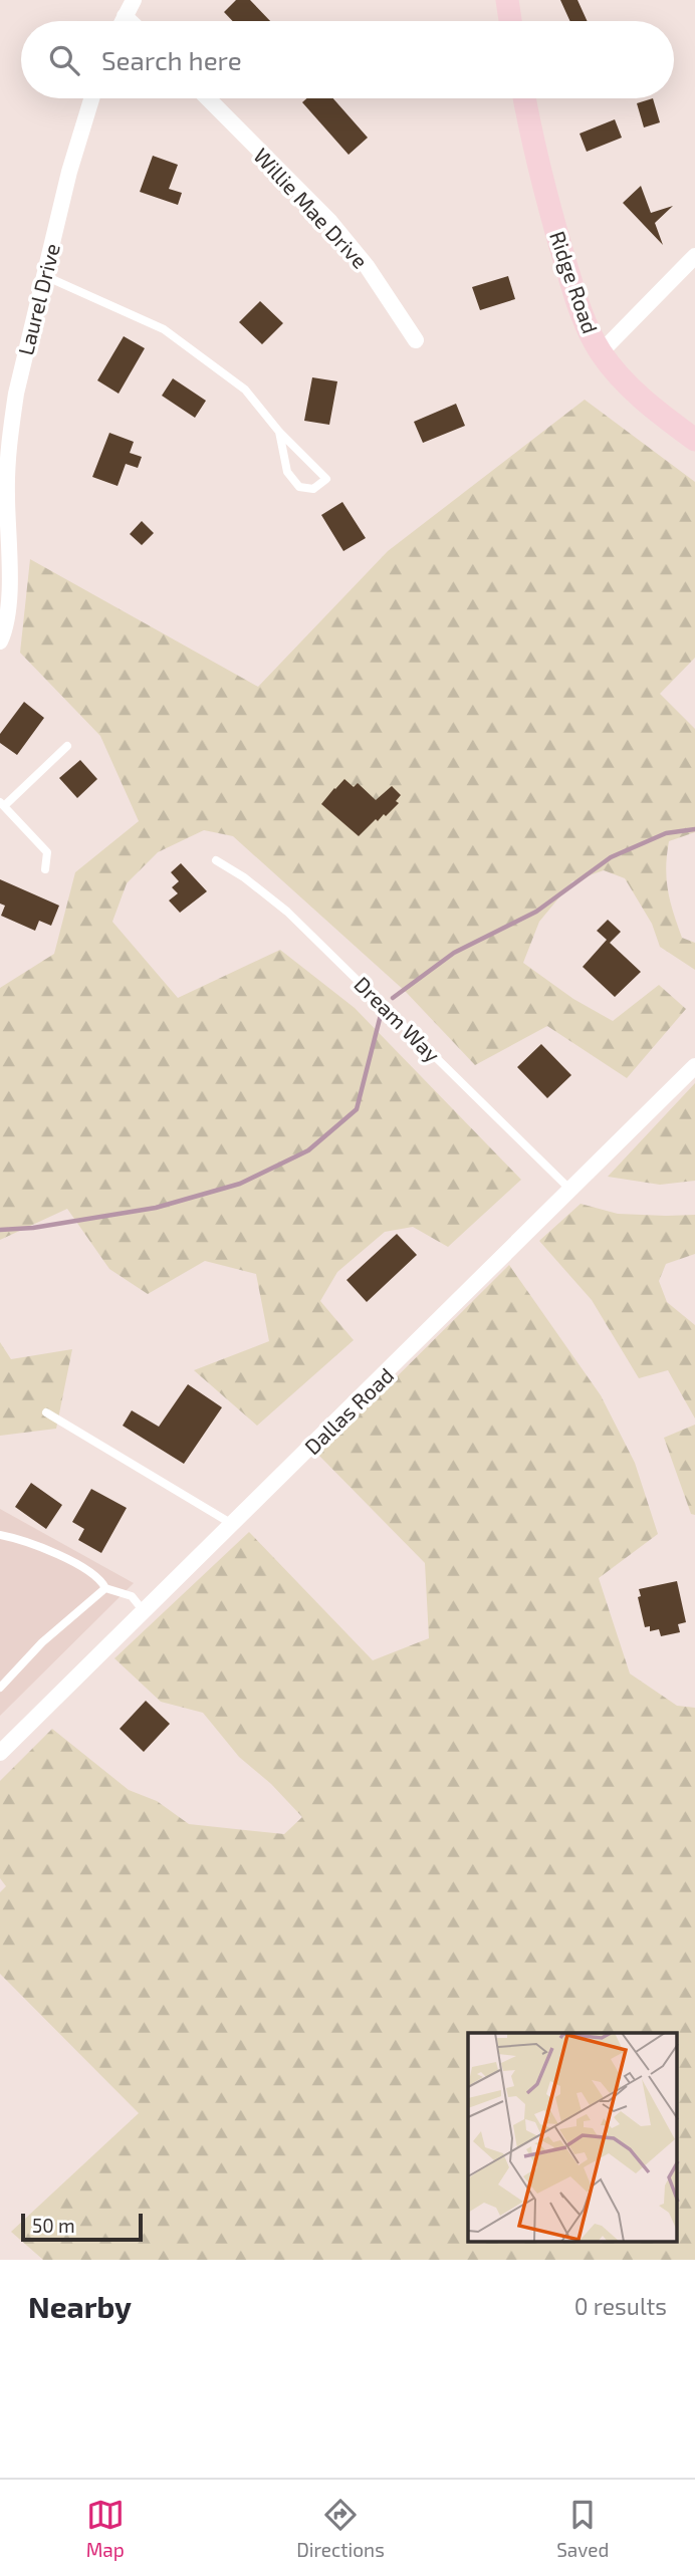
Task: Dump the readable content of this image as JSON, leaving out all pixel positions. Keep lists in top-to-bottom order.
{
  "streets": {
    "street": [
      "Willie Mae Drive",
      "Ridge Road",
      "Laurel Drive",
      "Dallas Road"
    ],
    "lane": ["Dream Way"]
  },
  "crossings": [
    ["Dream Way", "Dallas Road"]
  ],
  "scale_bar": "50 m",
  "page": {
    "search": "Search here",
    "scale": "50 m",
    "heading": ["Nearby", "0 results"],
    "nav": ["Map", "Directions", "Saved"]
  }
}
